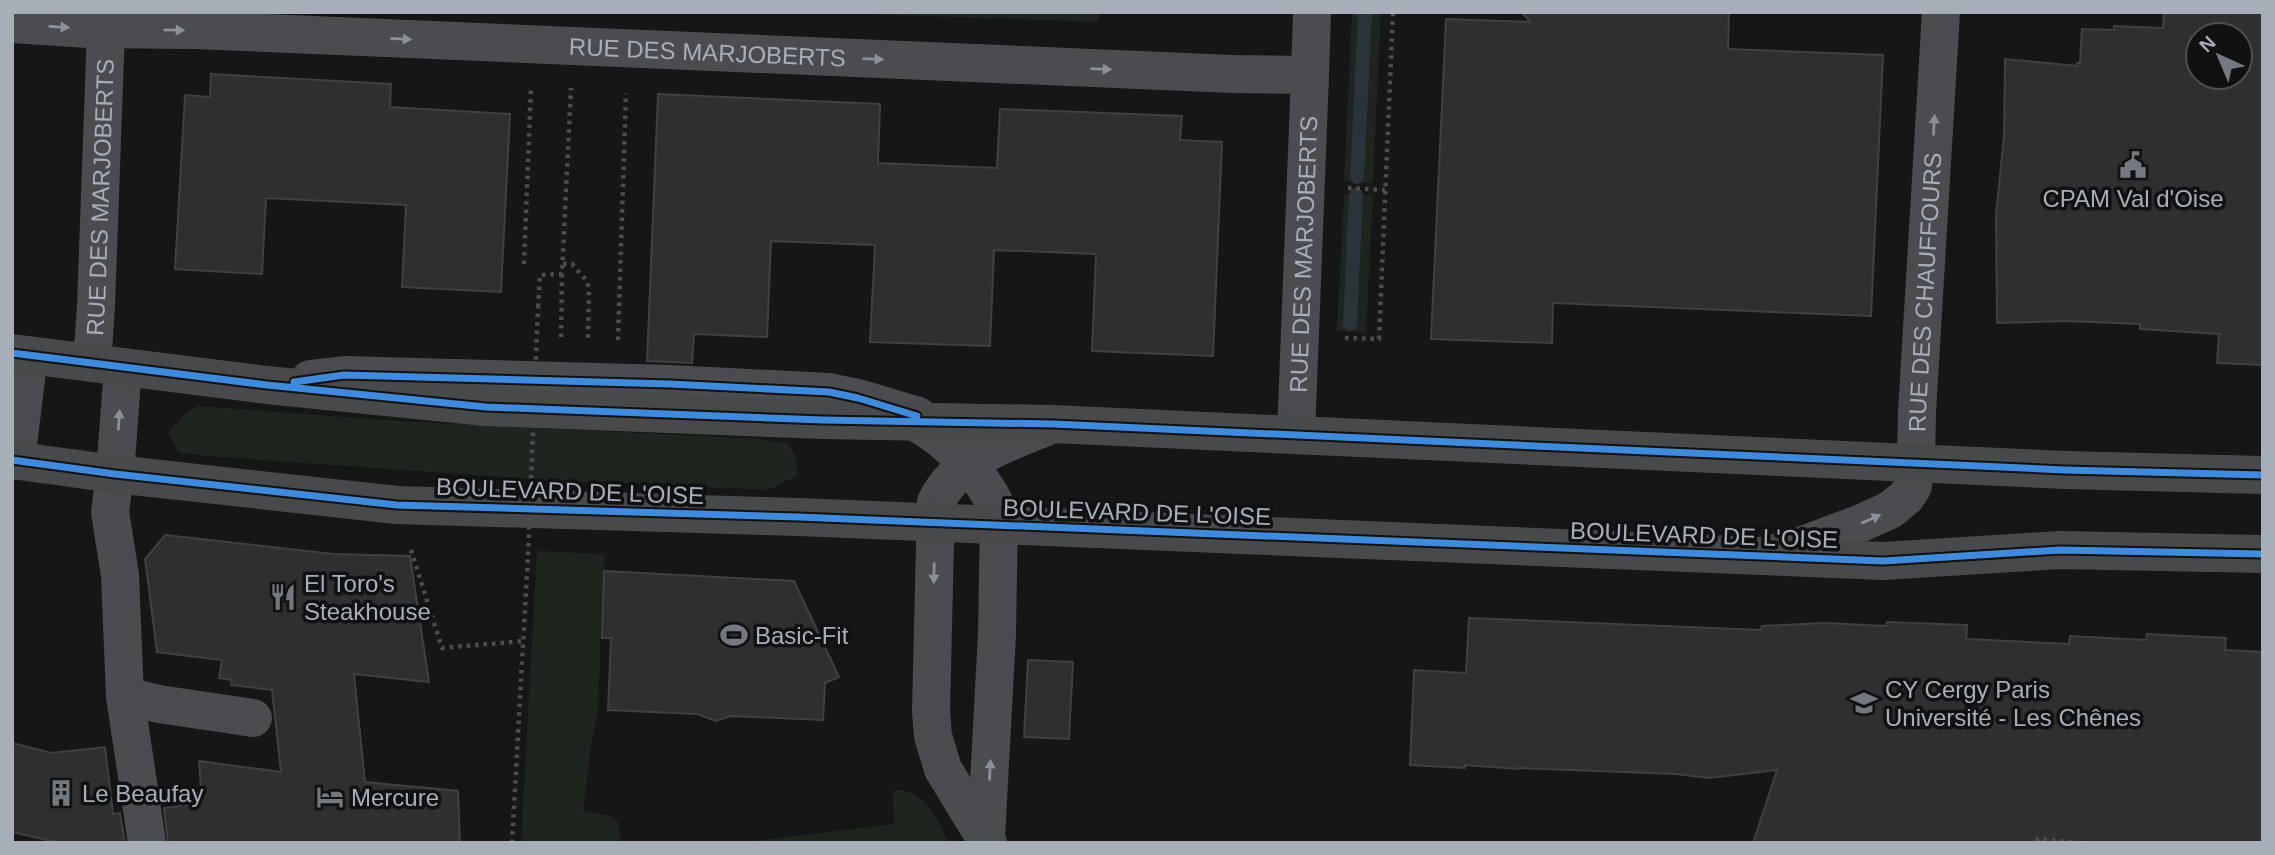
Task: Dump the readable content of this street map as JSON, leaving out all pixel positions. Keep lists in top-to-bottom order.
{
  "streets": {
    "main road": ["BOULEVARD DE L'OISE"],
    "street": ["RUE DES MARJOBERTS", "RUE DES CHAUFFOURS"]
  },
  "crossings": [
    ["RUE DES MARJOBERTS", "BOULEVARD DE L'OISE"],
    ["RUE DES CHAUFFOURS", "BOULEVARD DE L'OISE"]
  ],
  "one_way": ["RUE DES MARJOBERTS", "RUE DES CHAUFFOURS"],
  "places": {
    "public building": ["CPAM Val d'Oise"],
    "restaurant": ["El Toro's Steakhouse"],
    "sports": ["Basic-Fit"],
    "school or university": ["CY Cergy Paris Université - Les Chênes"],
    "building": ["Le Beaufay"],
    "hotel": ["Mercure"]
  },
  "north": "top left"
}
